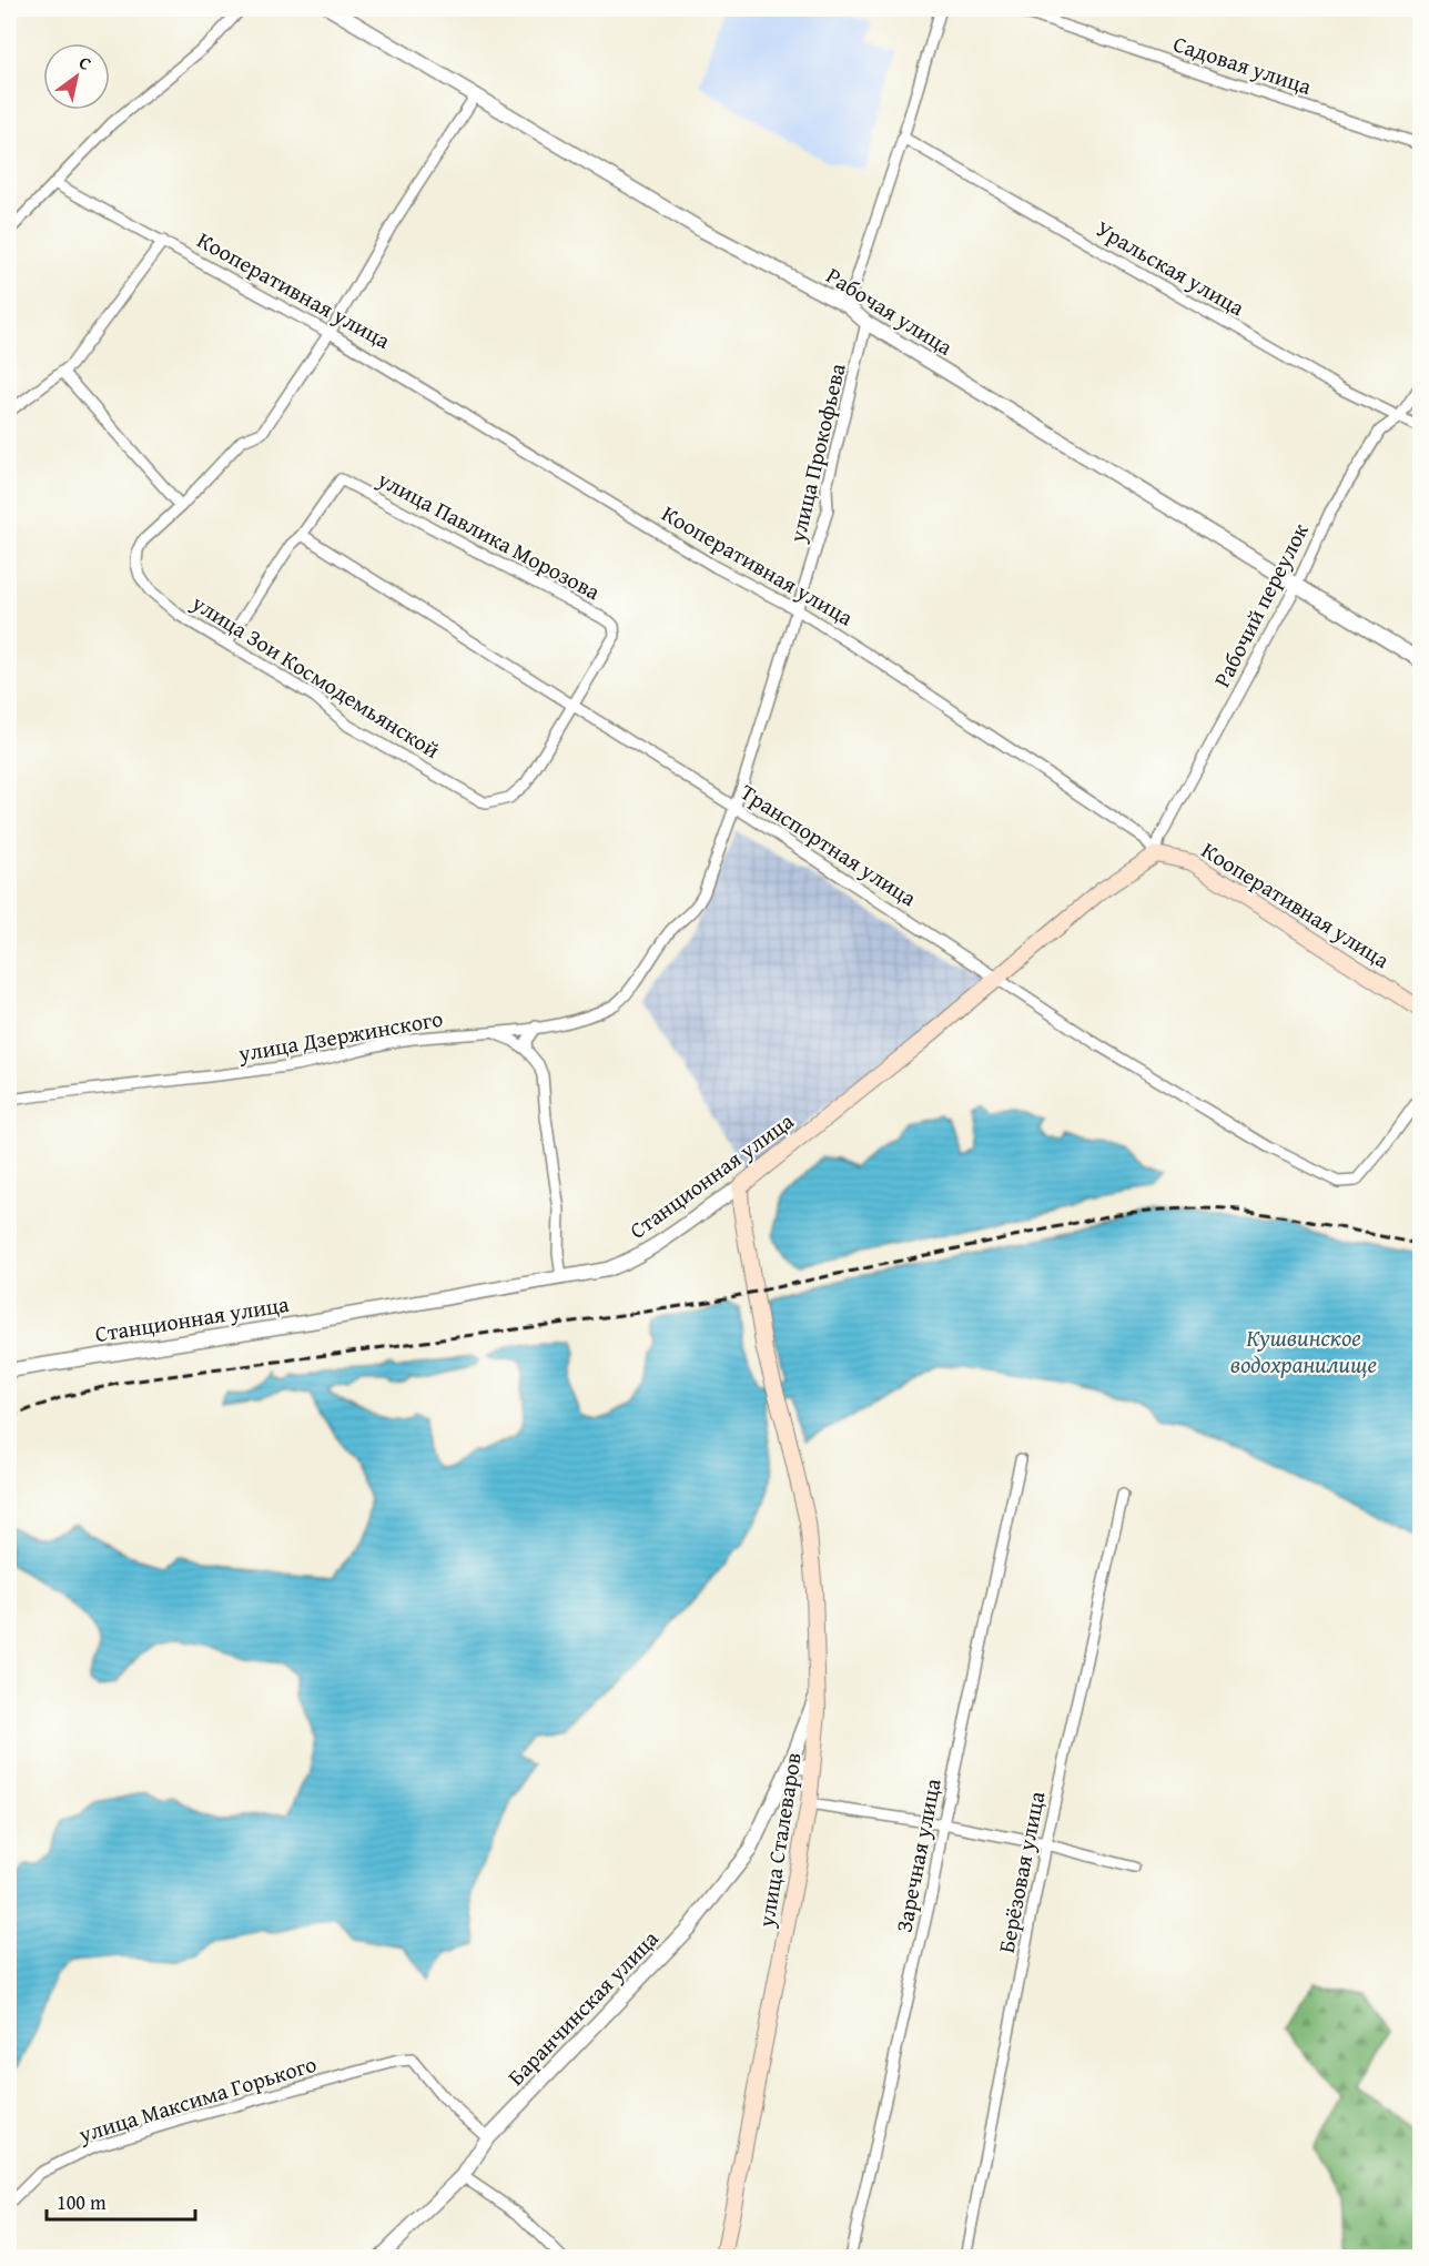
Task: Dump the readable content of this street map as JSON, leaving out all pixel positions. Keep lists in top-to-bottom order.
{
  "streets": {
    "main road": ["Кооперативная улица", "Станционная улица", "улица Сталеваров"],
    "street": [
      "Садовая улица",
      "Уральская улица",
      "Рабочая улица",
      "улица Прокофьева",
      "улица Павлика Морозова",
      "Рабочий переулок",
      "улица Зои Космодемьянской",
      "Транспортная улица",
      "улица Дзержинского",
      "Заречная улица",
      "Берёзовая улица",
      "Баранчинская улица",
      "улица Максима Горького"
    ]
  },
  "crossings": [
    ["Уральская улица", "Рабочий переулок"],
    ["Кооперативная улица", "улица Прокофьева"],
    ["Кооперативная улица", "Рабочий переулок"],
    ["Кооперативная улица", "Станционная улица"],
    ["Рабочая улица", "улица Прокофьева"],
    ["Рабочая улица", "Рабочий переулок"],
    ["улица Прокофьева", "Транспортная улица"],
    ["улица Прокофьева", "улица Дзержинского"],
    ["улица Павлика Морозова", "улица Зои Космодемьянской"],
    ["улица Павлика Морозова", "Транспортная улица"],
    ["Рабочий переулок", "Станционная улица"],
    ["улица Зои Космодемьянской", "Транспортная улица"],
    ["Транспортная улица", "Станционная улица"],
    ["Станционная улица", "улица Сталеваров"],
    ["улица Сталеваров", "Баранчинская улица"],
    ["Баранчинская улица", "улица Максима Горького"]
  ],
  "water": ["Кушвинское водохранилище"],
  "scale_bar": "100 m",
  "north": "top right"
}
